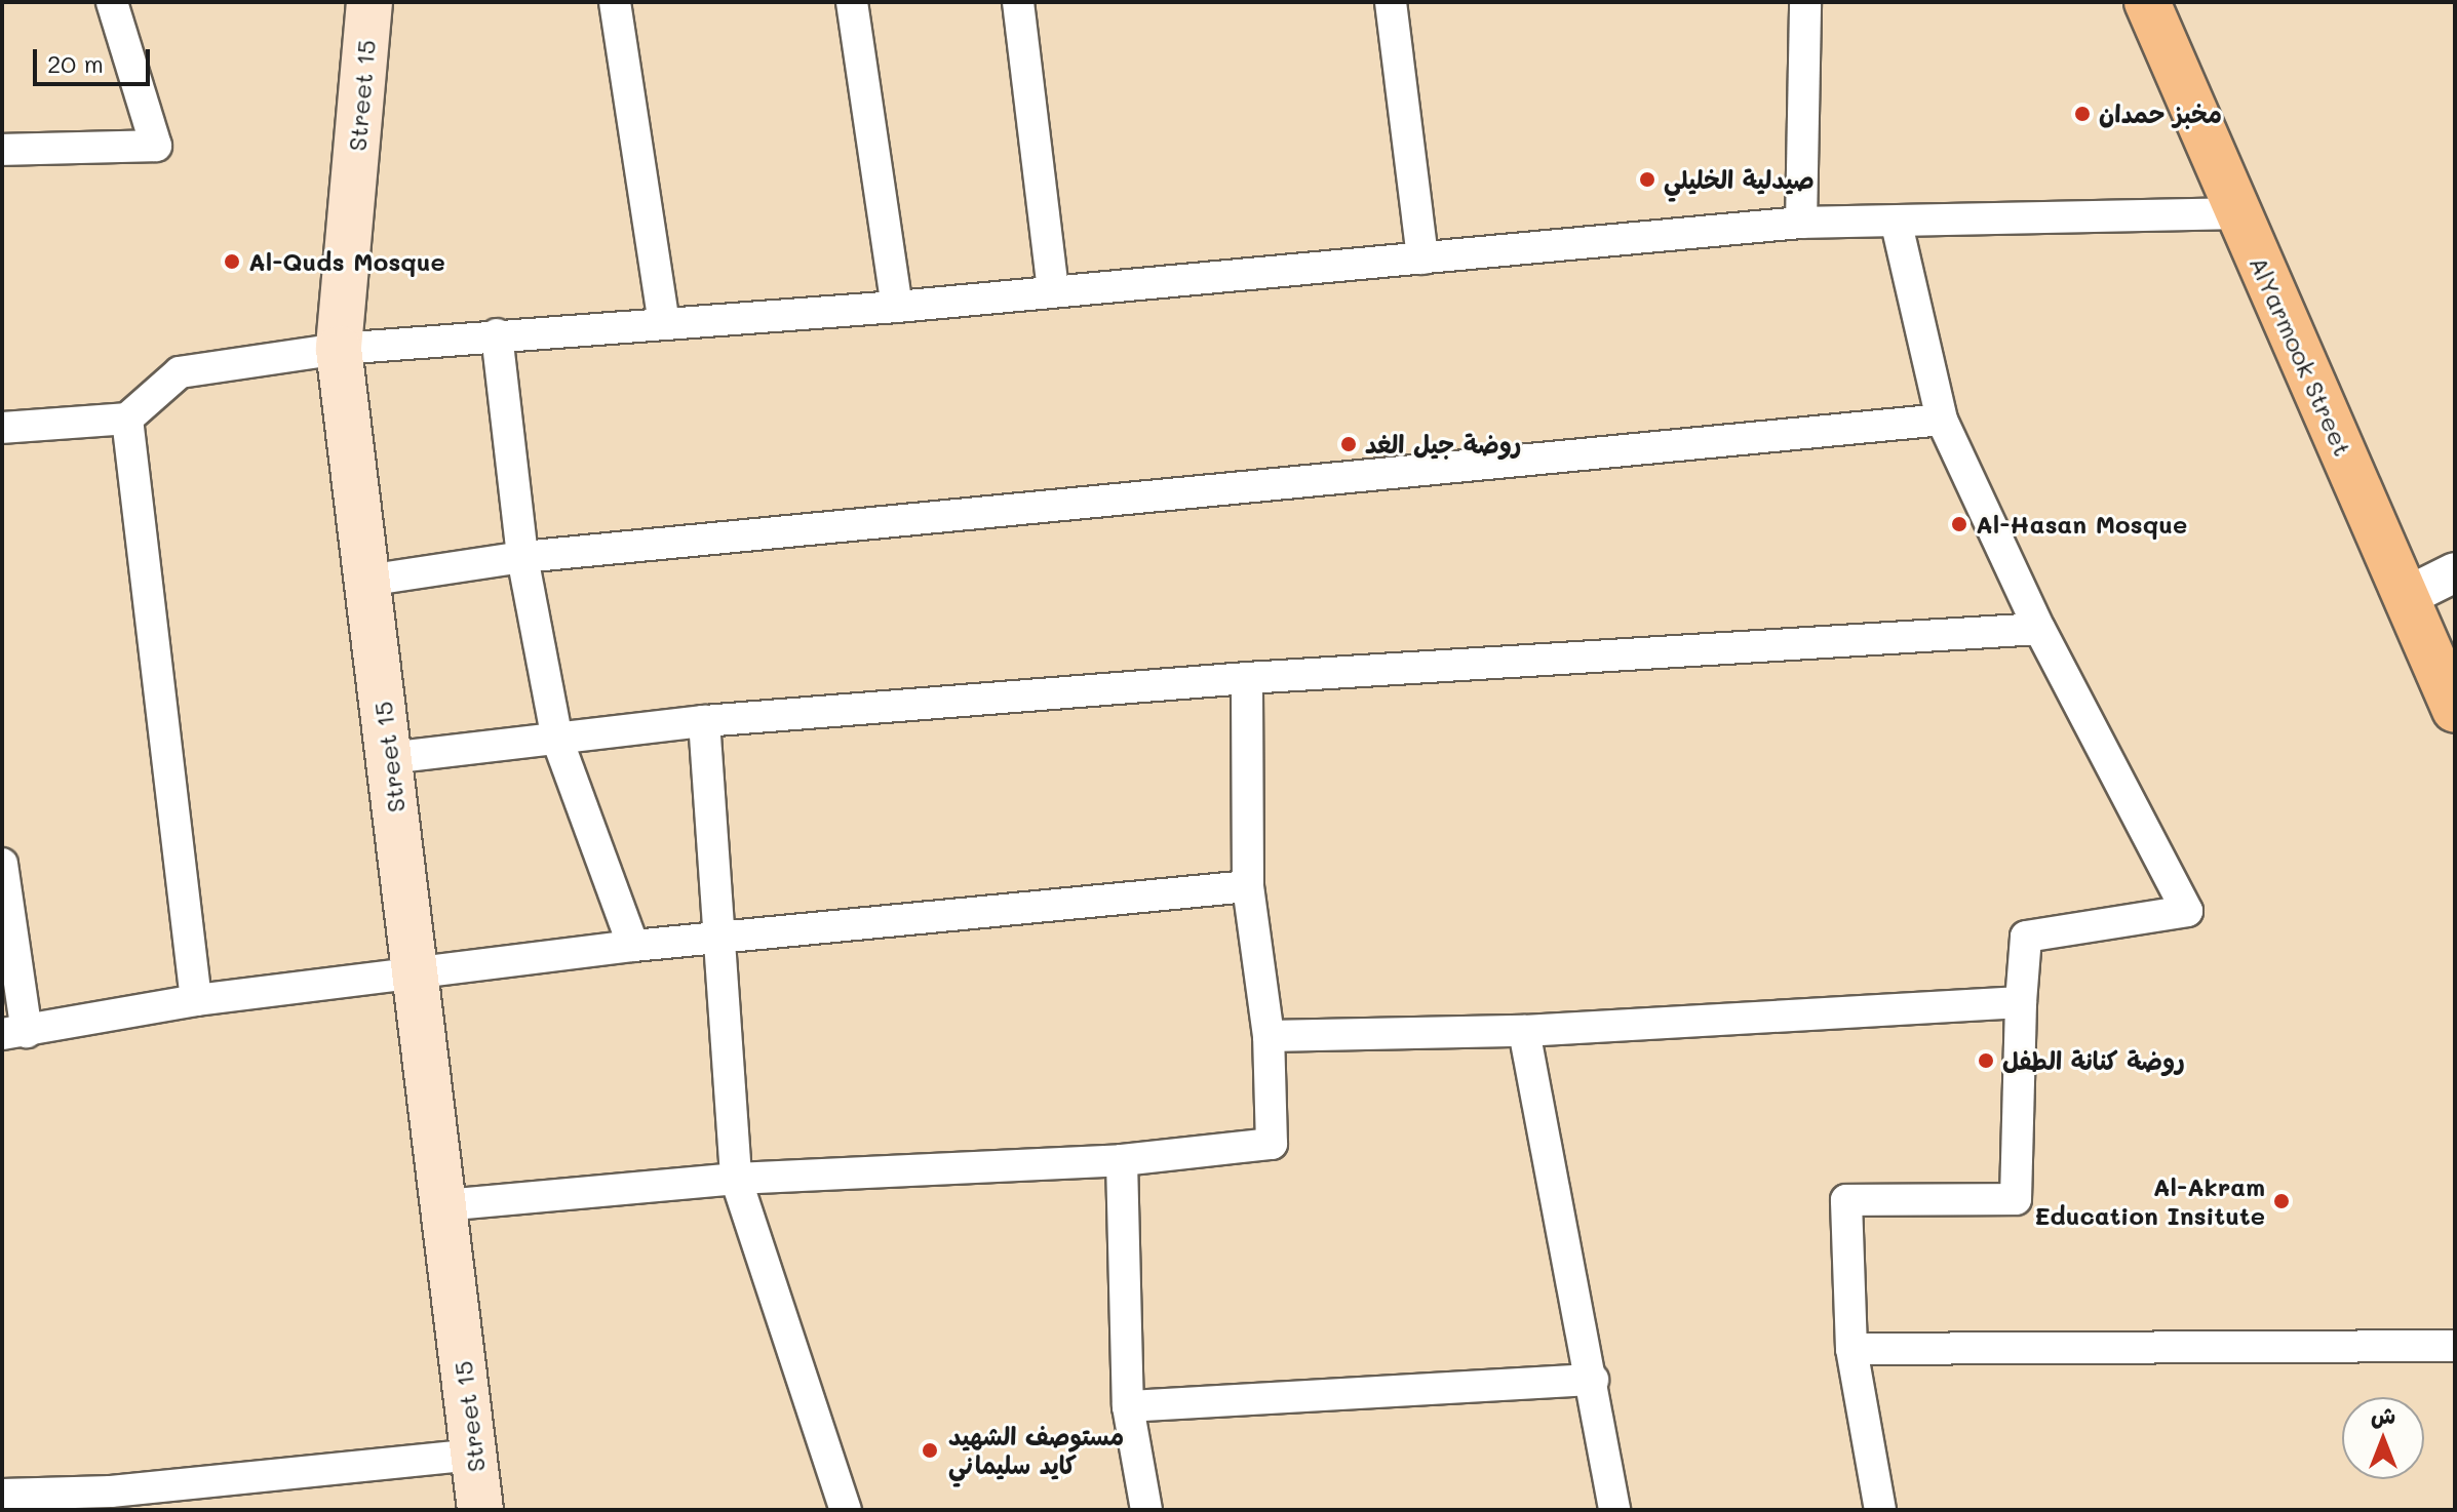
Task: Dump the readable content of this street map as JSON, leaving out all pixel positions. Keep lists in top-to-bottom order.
{
  "streets": {
    "main road": ["Street 15", "AlYarmook Street"]
  },
  "places": [
    "مخبز حمدان",
    "صيدلية الخليلي",
    "Al-Quds Mosque",
    "روضة جيل الغد",
    "Al-Hasan Mosque",
    "روضة كنانة الطفل",
    "Al-Akram Education Insitute",
    "مستوصف الشهيد كايد سليماني"
  ],
  "scale_bar": "20 m",
  "north": "top"
}
